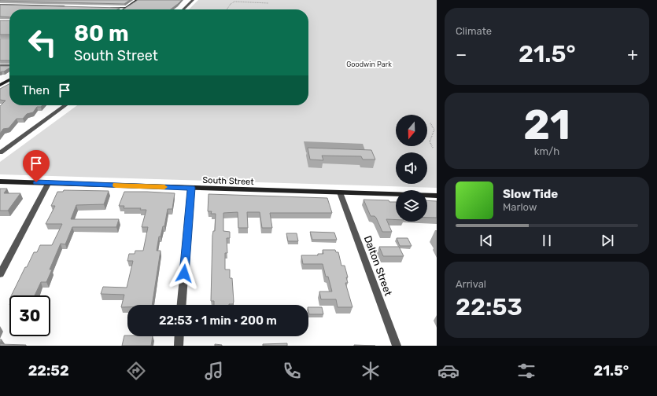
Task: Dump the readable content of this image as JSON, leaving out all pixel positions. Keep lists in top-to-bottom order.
{
  "streets": {
    "street": ["South Street", "Dalton Street"]
  },
  "crossings": [
    ["South Street", "Dalton Street"]
  ],
  "parks": ["Goodwin Park"],
  "north": "bottom",
  "page": {
    "tile": [
      "Climate",
      ["21", "km/h"],
      ["Arrival", "22:53"]
    ],
    "turn": ["80 m", "South Street"],
    "heat": ["−", "21.5°", "+"],
    "then": "Then",
    "song": ["Slow Tide", "Marlow"],
    "limit": "30",
    "trip": "22:53 · 1 min · 200 m",
    "tabs": ["22:52", "21.5°"]
  }
}
